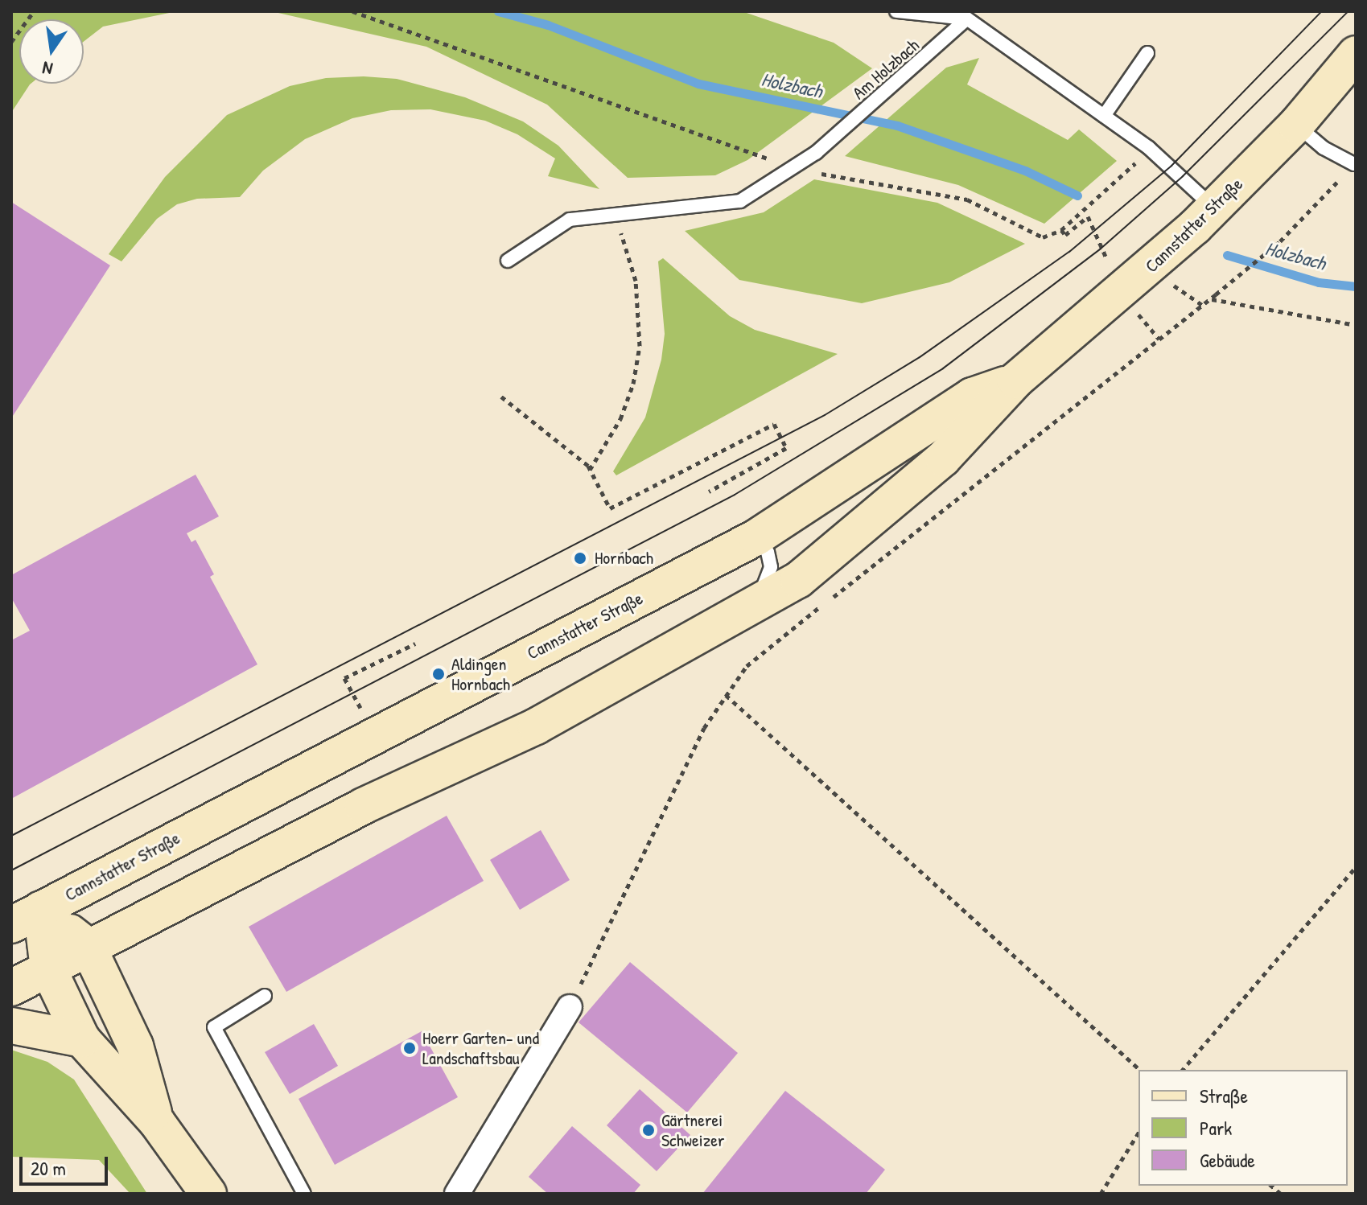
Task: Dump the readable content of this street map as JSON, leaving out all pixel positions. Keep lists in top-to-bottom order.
{
  "streets": {
    "main road": ["Cannstatter Straße"],
    "lane": ["Am Holzbach"]
  },
  "water": ["Holzbach"],
  "places": [
    "Hornbach",
    "Aldingen Hornbach",
    "Hoerr Garten- und Landschaftsbau",
    "Gärtnerei Schweizer"
  ],
  "legend": ["Straße", "Park", "Gebäude"],
  "scale_bar": "20 m",
  "north": "bottom"
}
